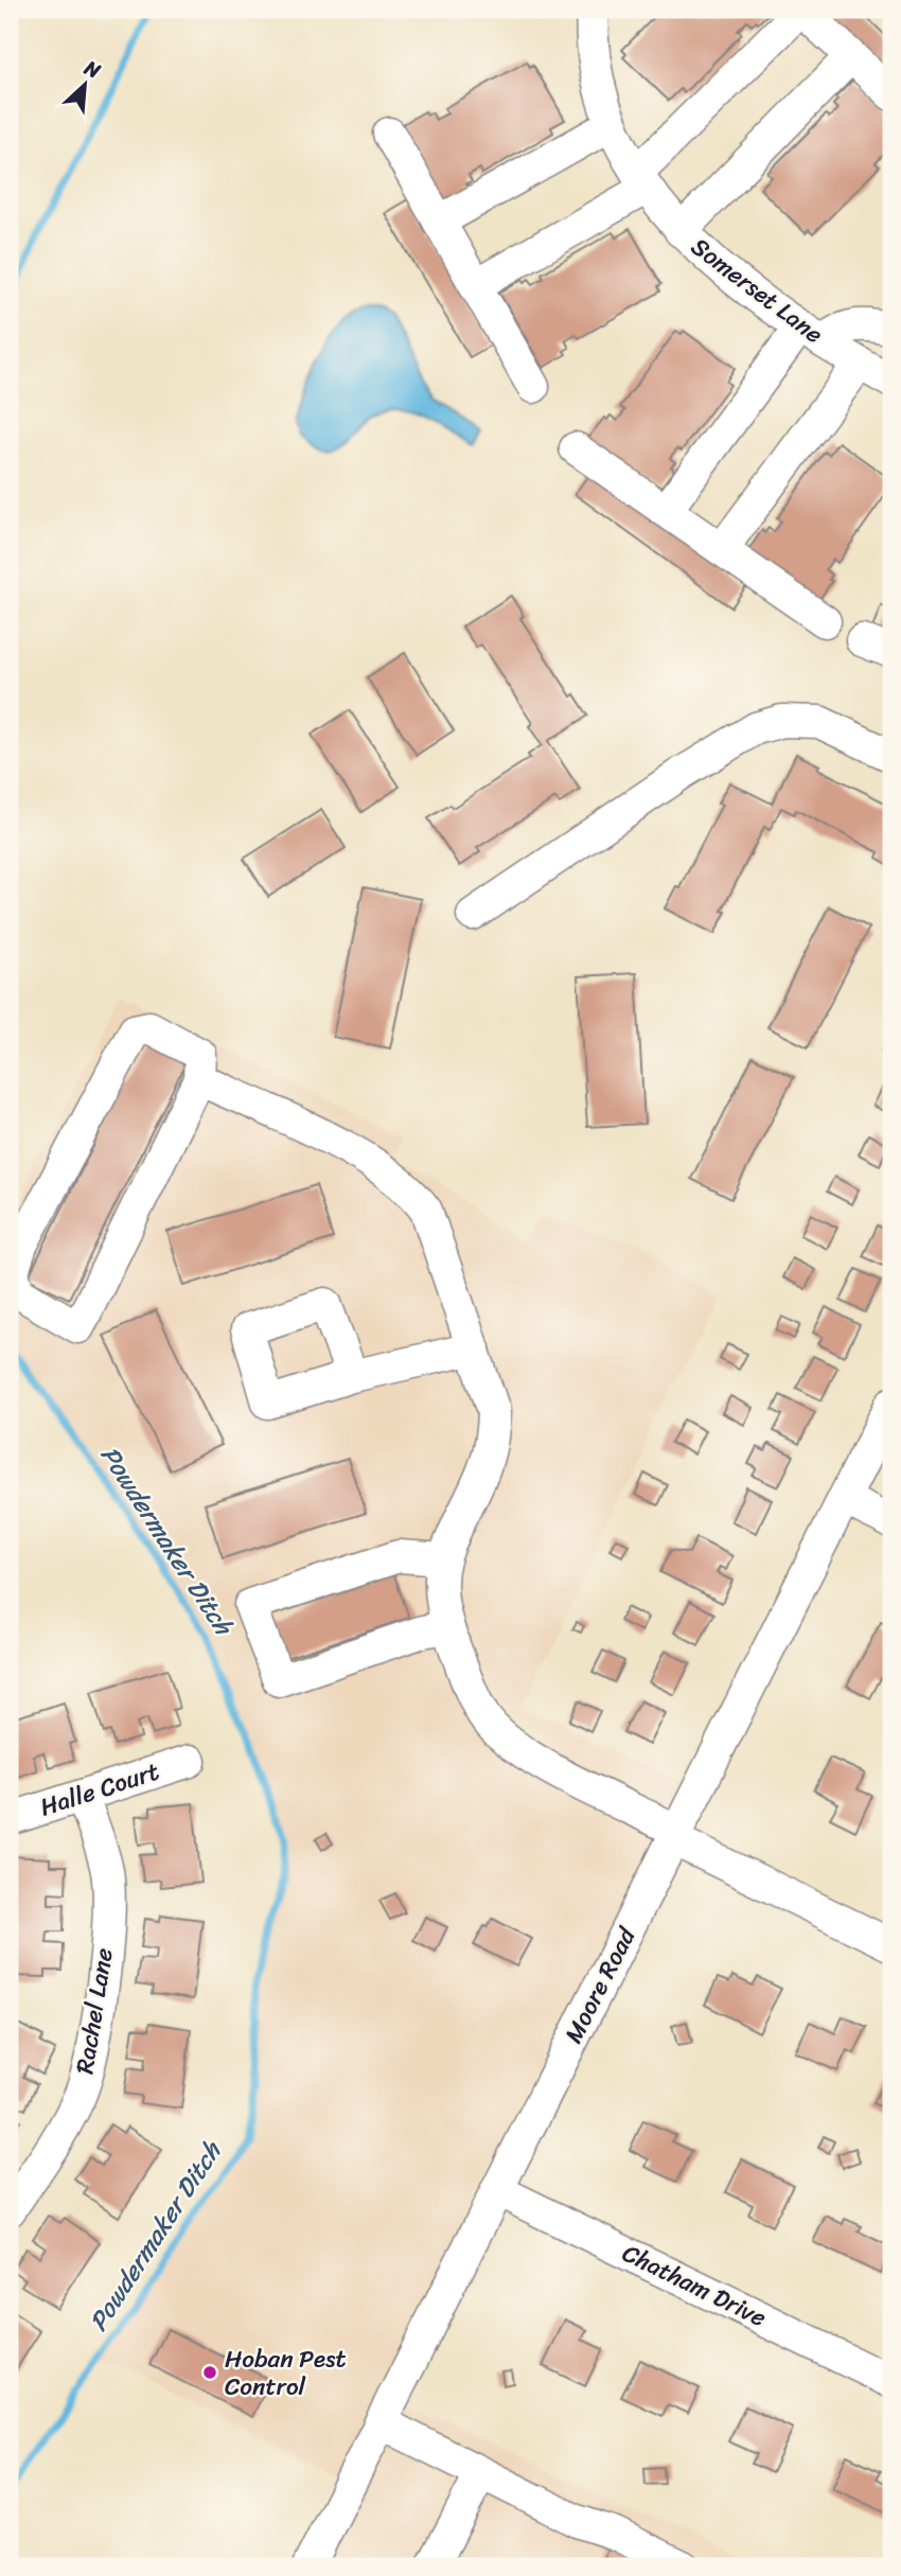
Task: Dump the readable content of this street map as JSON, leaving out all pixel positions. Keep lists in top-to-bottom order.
{
  "streets": {
    "street": [
      "Somerset Lane",
      "Halle Court",
      "Moore Road",
      "Rachel Lane",
      "Chatham Drive"
    ]
  },
  "crossings": [
    ["Halle Court", "Rachel Lane"],
    ["Moore Road", "Chatham Drive"]
  ],
  "water": ["Powdermaker Ditch"],
  "places": ["Hoban Pest Control"],
  "north": "top right"
}
